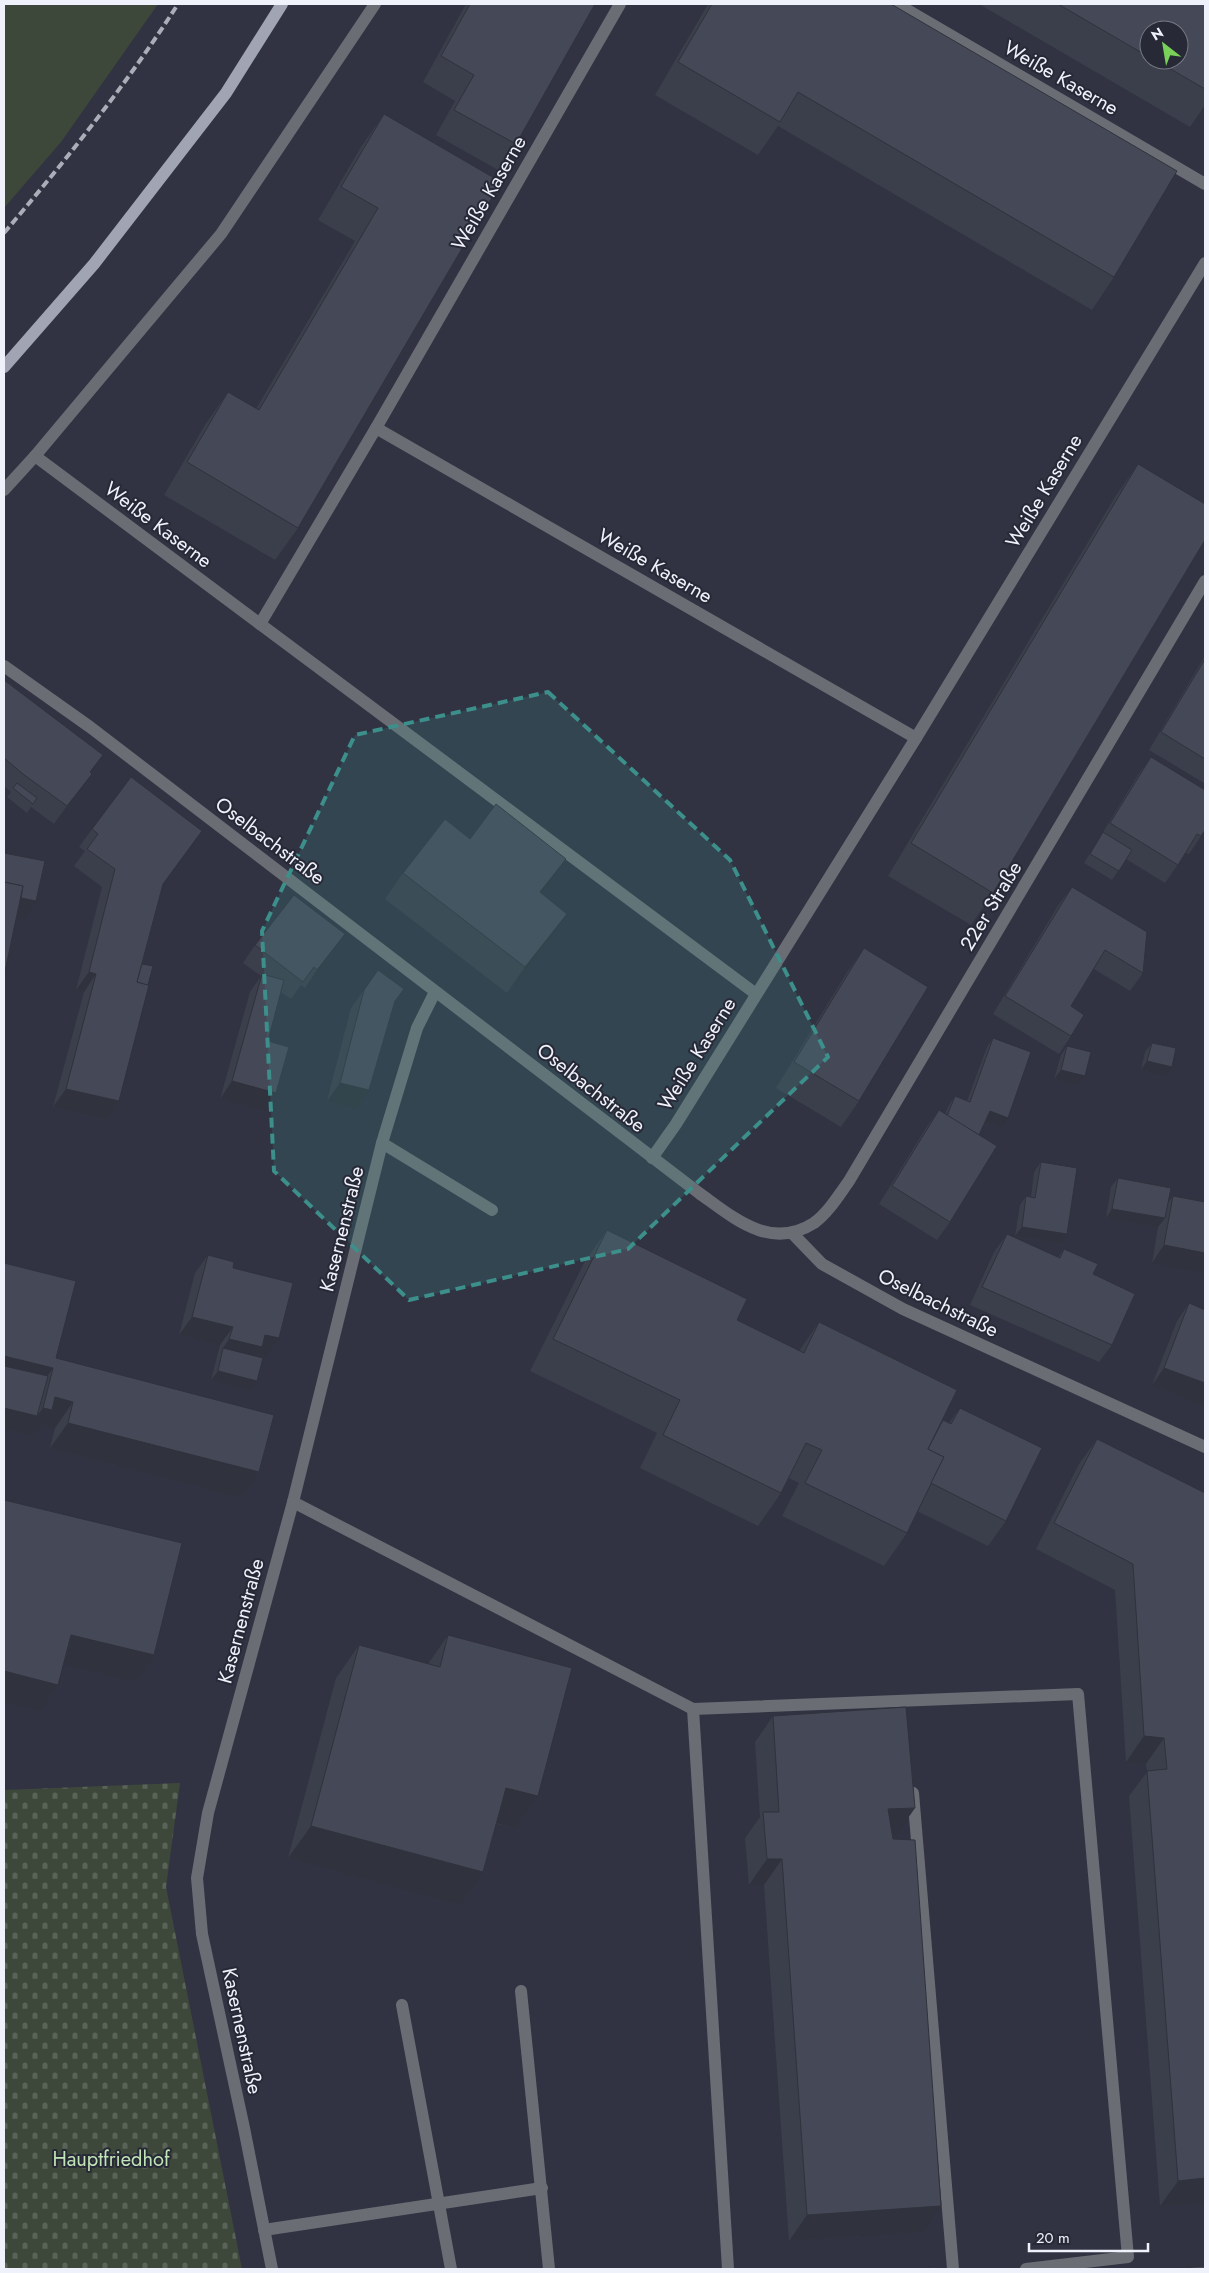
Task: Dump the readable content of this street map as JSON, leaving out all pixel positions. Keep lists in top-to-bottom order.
{
  "streets": {
    "street": [
      "Weiße Kaserne",
      "Oselbachstraße",
      "22er Straße",
      "Kasernenstraße"
    ]
  },
  "crossings": [
    ["Weiße Kaserne", "Oselbachstraße"],
    ["Oselbachstraße", "22er Straße"],
    ["Oselbachstraße", "Kasernenstraße"]
  ],
  "parks": ["Hauptfriedhof"],
  "scale_bar": "20 m",
  "north": "top left"
}
